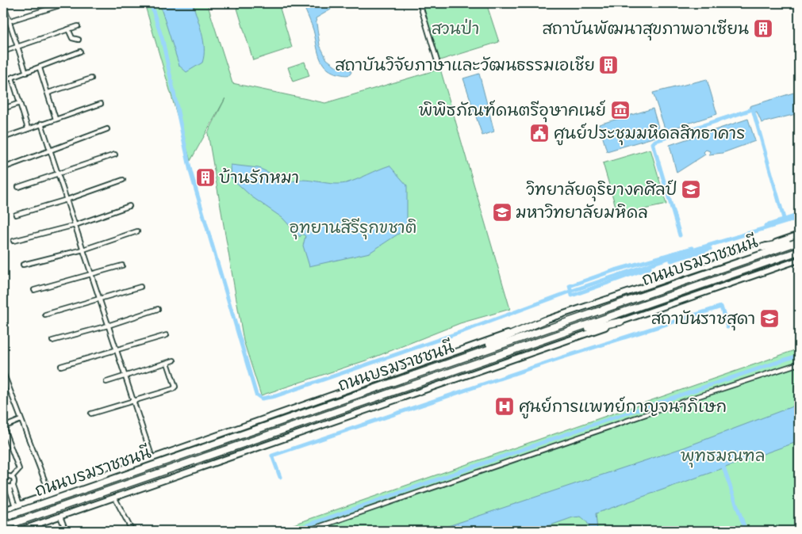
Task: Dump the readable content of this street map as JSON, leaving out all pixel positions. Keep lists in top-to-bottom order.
{
  "streets": {
    "highway": ["ถนนบรมราชชนนี"]
  },
  "parks": ["สวนป่า", "อุทยานสิรีรุกขชาติ", "พุทธมณฑล"],
  "places": {
    "building": ["สถาบันพัฒนาสุขภาพอาเซียน", "สถาบันวิจัยภาษาและวัฒนธรรมเอเชีย", "บ้านรักหมา"],
    "museum": ["พิพิธภัณฑ์ดนตรีอุษาคเนย์"],
    "public building": ["ศูนย์ประชุมมหิดลสิทธาคาร"],
    "school or university": ["วิทยาลัยดุริยางคศิลป์", "มหาวิทยาลัยมหิดล", "สถาบันราชสุดา"],
    "hospital": ["ศูนย์การแพทย์กาญจนาภิเษก"]
  }
}
